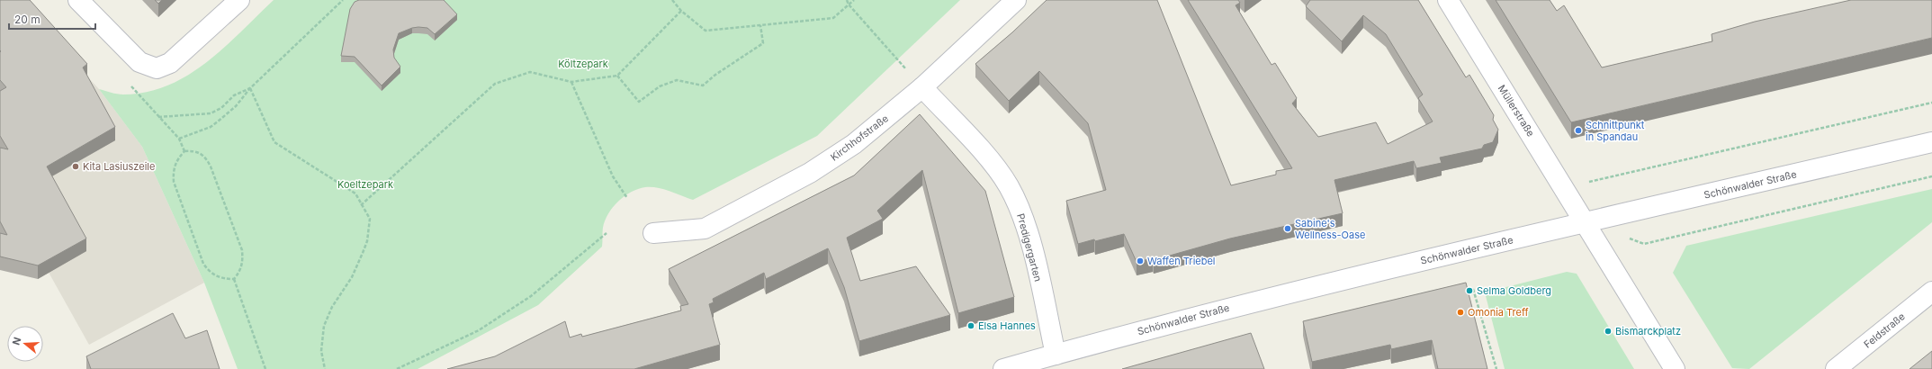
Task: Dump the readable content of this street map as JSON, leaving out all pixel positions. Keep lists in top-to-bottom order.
{
  "streets": {
    "street": [
      "Müllerstraße",
      "Kirchhofstraße",
      "Schönwalder Straße",
      "Predigergarten",
      "Feldstraße"
    ]
  },
  "crossings": [
    ["Müllerstraße", "Schönwalder Straße"],
    ["Kirchhofstraße", "Predigergarten"],
    ["Schönwalder Straße", "Predigergarten"]
  ],
  "parks": ["Költzepark", "Koeltzepark"],
  "places": [
    "Schnittpunkt in Spandau",
    "Kita Lasiuszeile",
    "Sabine's Wellness-Oase",
    "Waffen Triebel",
    "Selma Goldberg",
    "Omonia Treff",
    "Elsa Hannes",
    "Bismarckplatz"
  ],
  "scale_bar": "20 m",
  "north": "left"
}
